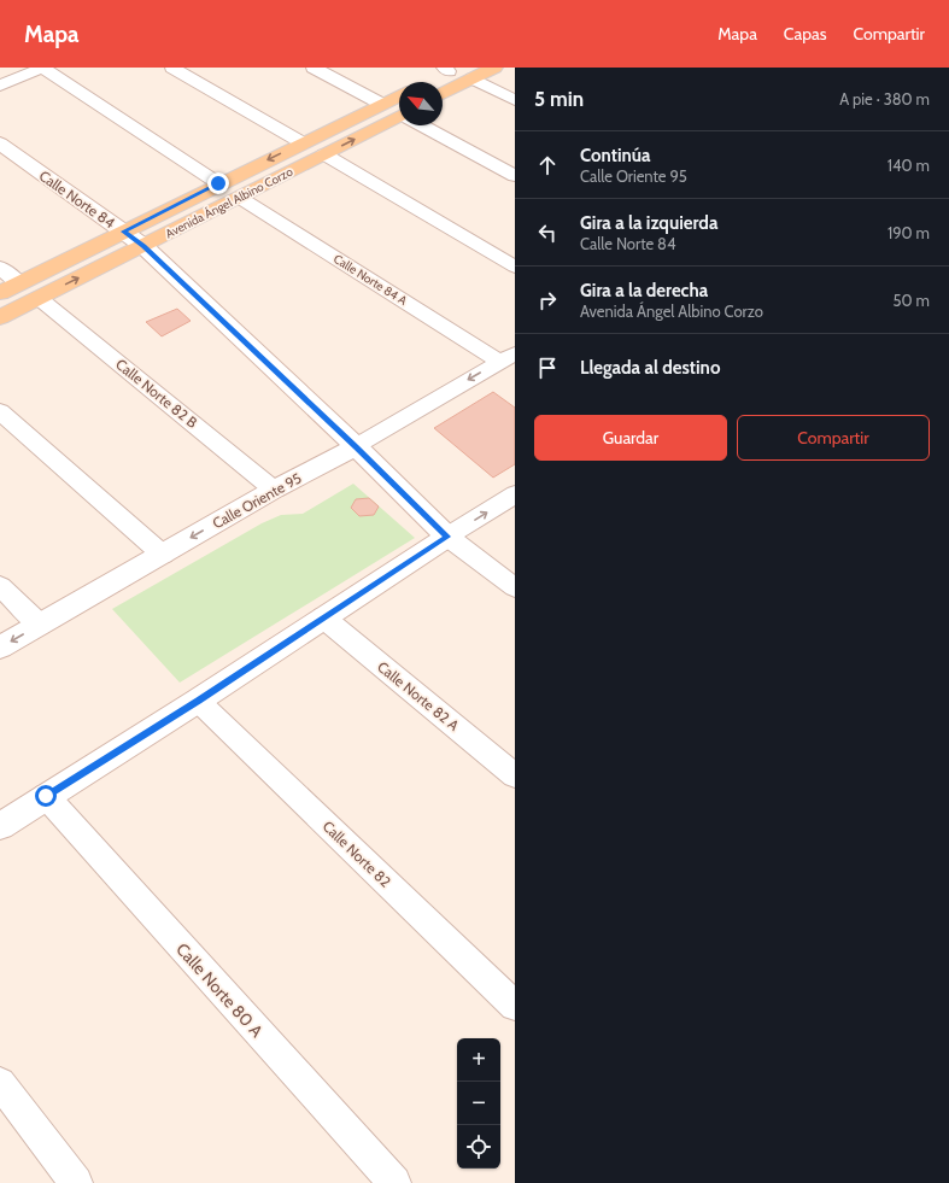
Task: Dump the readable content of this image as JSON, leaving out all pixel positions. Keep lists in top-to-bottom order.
{
  "streets": {
    "main road": ["Avenida Ángel Albino Corzo"],
    "street": [
      "Calle Norte 84",
      "Calle Norte 84 A",
      "Calle Norte 82 B",
      "Calle Oriente 95",
      "Calle Norte 82 A",
      "Calle Norte 82",
      "Calle Norte 80 A"
    ]
  },
  "crossings": [
    ["Calle Norte 84", "Avenida Ángel Albino Corzo"],
    ["Calle Norte 84", "Calle Oriente 95"],
    ["Avenida Ángel Albino Corzo", "Calle Norte 84 A"],
    ["Avenida Ángel Albino Corzo", "Calle Norte 82 B"],
    ["Calle Norte 84 A", "Calle Oriente 95"],
    ["Calle Norte 82 B", "Calle Oriente 95"]
  ],
  "north": "top left",
  "page": {
    "header": "Mapa",
    "nav": ["Mapa", "Capas", "Compartir"],
    "heading": ["5 min", "A pie · 380 m"],
    "list": [
      ["Continúa", "Calle Oriente 95", "140 m"],
      ["Gira a la izquierda", "Calle Norte 84", "190 m"],
      ["Gira a la derecha", "Avenida Ángel Albino Corzo", "50 m"],
      "Llegada al destino"
    ],
    "buttons": ["Guardar", "Compartir"],
    "map_buttons": ["+", "−"]
  }
}
